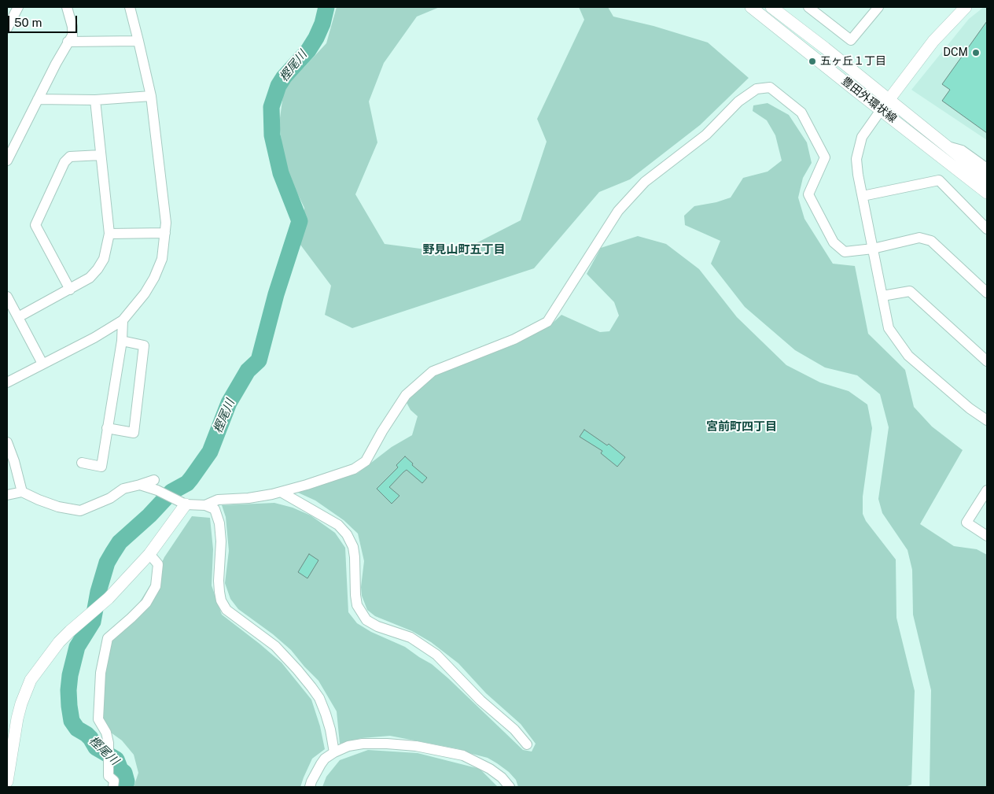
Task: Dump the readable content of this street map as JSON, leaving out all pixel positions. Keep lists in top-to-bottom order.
{
  "streets": {
    "street": ["豊田外環状線"]
  },
  "districts": ["野見山町五丁目", "宮前町四丁目"],
  "water": ["樫尾川"],
  "places": ["DCM", "五ヶ丘１丁目"],
  "scale_bar": "50 m"
}
